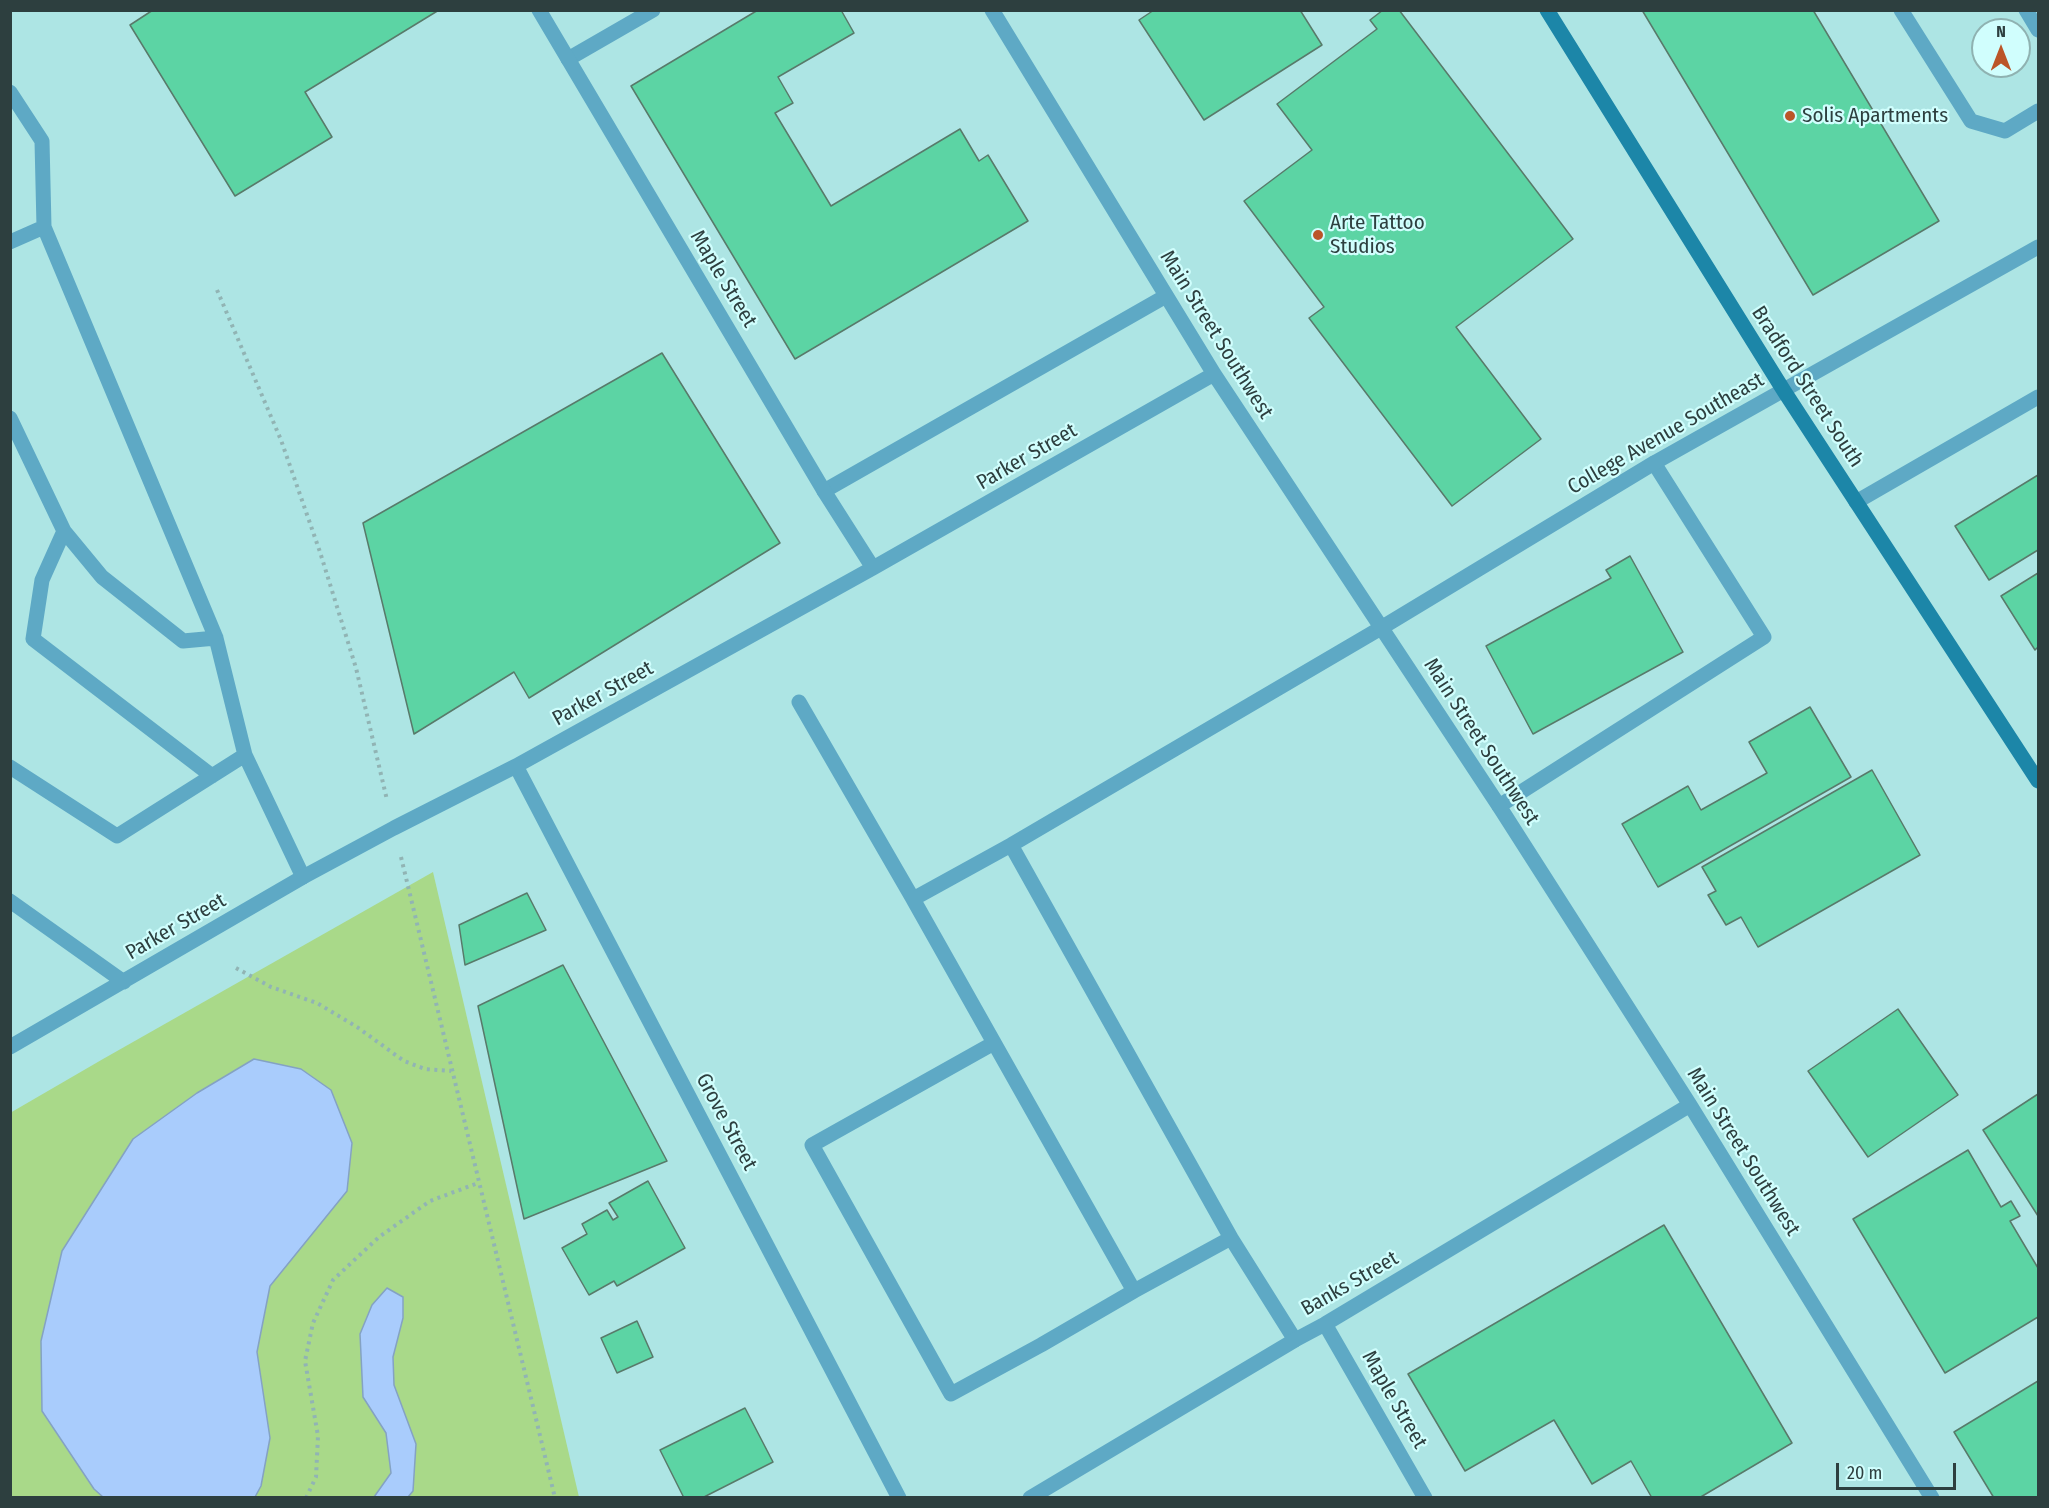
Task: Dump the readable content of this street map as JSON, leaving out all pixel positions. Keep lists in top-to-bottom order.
{
  "streets": {
    "street": [
      "Maple Street",
      "Main Street Southwest",
      "Bradford Street South",
      "College Avenue Southeast",
      "Parker Street",
      "Grove Street",
      "Banks Street"
    ]
  },
  "crossings": [
    ["Maple Street", "Parker Street"],
    ["Maple Street", "Banks Street"],
    ["Main Street Southwest", "College Avenue Southeast"],
    ["Main Street Southwest", "Parker Street"],
    ["Main Street Southwest", "Banks Street"],
    ["Bradford Street South", "College Avenue Southeast"],
    ["Parker Street", "Grove Street"]
  ],
  "places": ["Solis Apartments", "Arte Tattoo Studios"],
  "scale_bar": "20 m",
  "north": "top"
}
